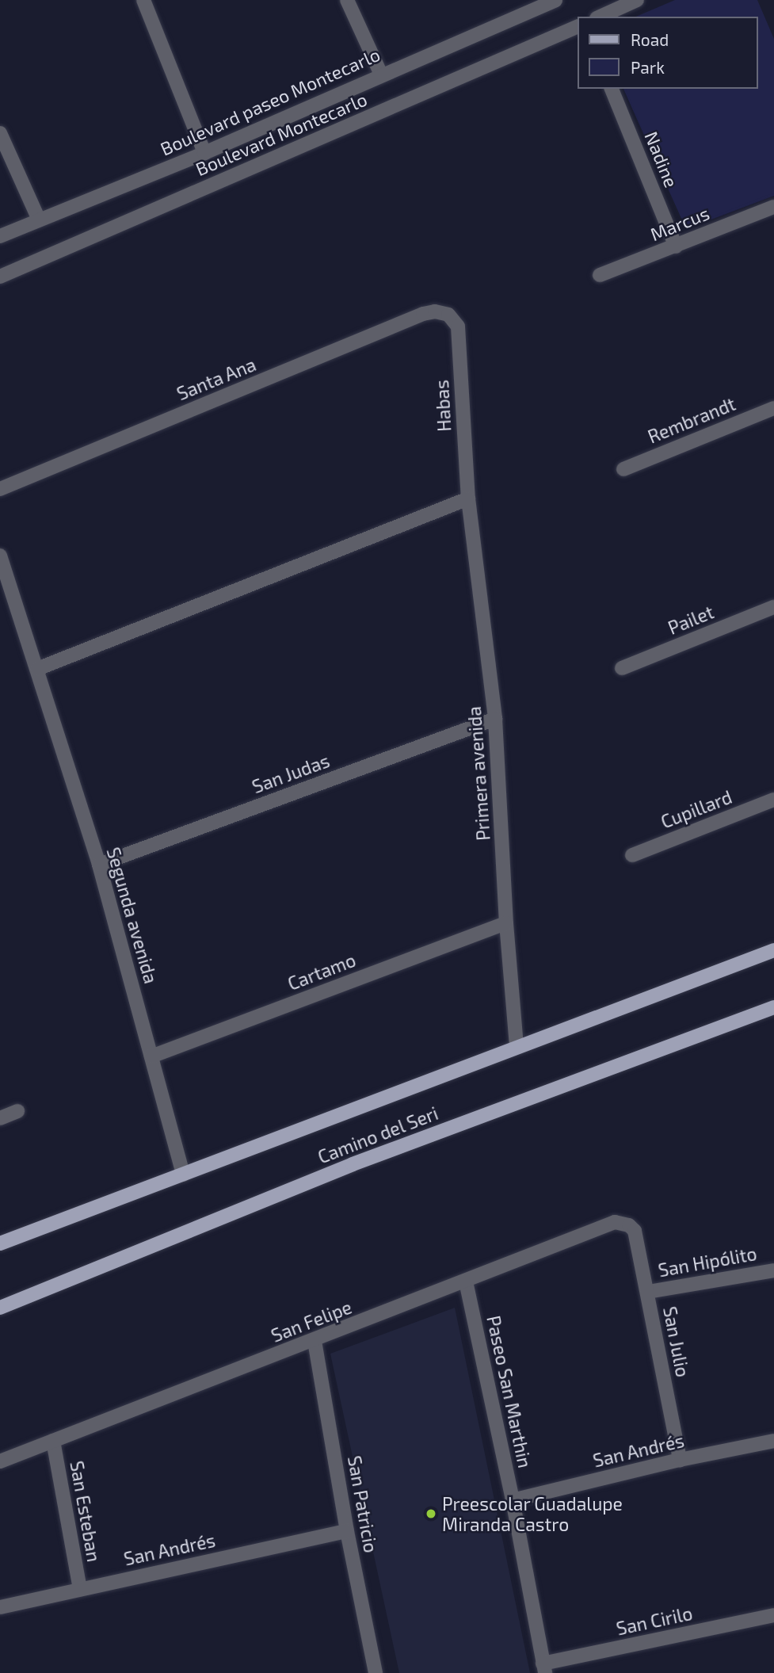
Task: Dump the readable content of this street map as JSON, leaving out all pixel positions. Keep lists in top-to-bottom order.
{
  "streets": {
    "main road": ["Camino del Seri"],
    "street": [
      "Boulevard paseo Montecarlo",
      "Boulevard Montecarlo",
      "Nadine",
      "Marcus",
      "Santa Ana",
      "Habas",
      "Rembrandt",
      "Pailet",
      "San Judas",
      "Primera avenida",
      "Cupillard",
      "Segunda avenida",
      "Cartamo",
      "San Hipólito",
      "San Felipe",
      "San Julio",
      "Paseo San Marthin",
      "San Andrés",
      "San Patricio",
      "San Esteban",
      "San Cirilo"
    ]
  },
  "crossings": [
    ["Nadine", "Marcus"],
    ["Santa Ana", "Habas"],
    ["Habas", "Primera avenida"],
    ["San Judas", "Primera avenida"],
    ["San Judas", "Segunda avenida"],
    ["Primera avenida", "Cartamo"],
    ["Primera avenida", "Camino del Seri"],
    ["Segunda avenida", "Cartamo"],
    ["Segunda avenida", "Camino del Seri"],
    ["San Hipólito", "San Julio"],
    ["San Felipe", "San Julio"],
    ["San Felipe", "Paseo San Marthin"],
    ["San Felipe", "San Patricio"],
    ["San Felipe", "San Esteban"],
    ["San Julio", "San Andrés"],
    ["Paseo San Marthin", "San Andrés"],
    ["Paseo San Marthin", "San Cirilo"],
    ["San Andrés", "San Patricio"],
    ["San Andrés", "San Esteban"]
  ],
  "places": ["Preescolar Guadalupe Miranda Castro"],
  "legend": ["Road", "Park"]
}
